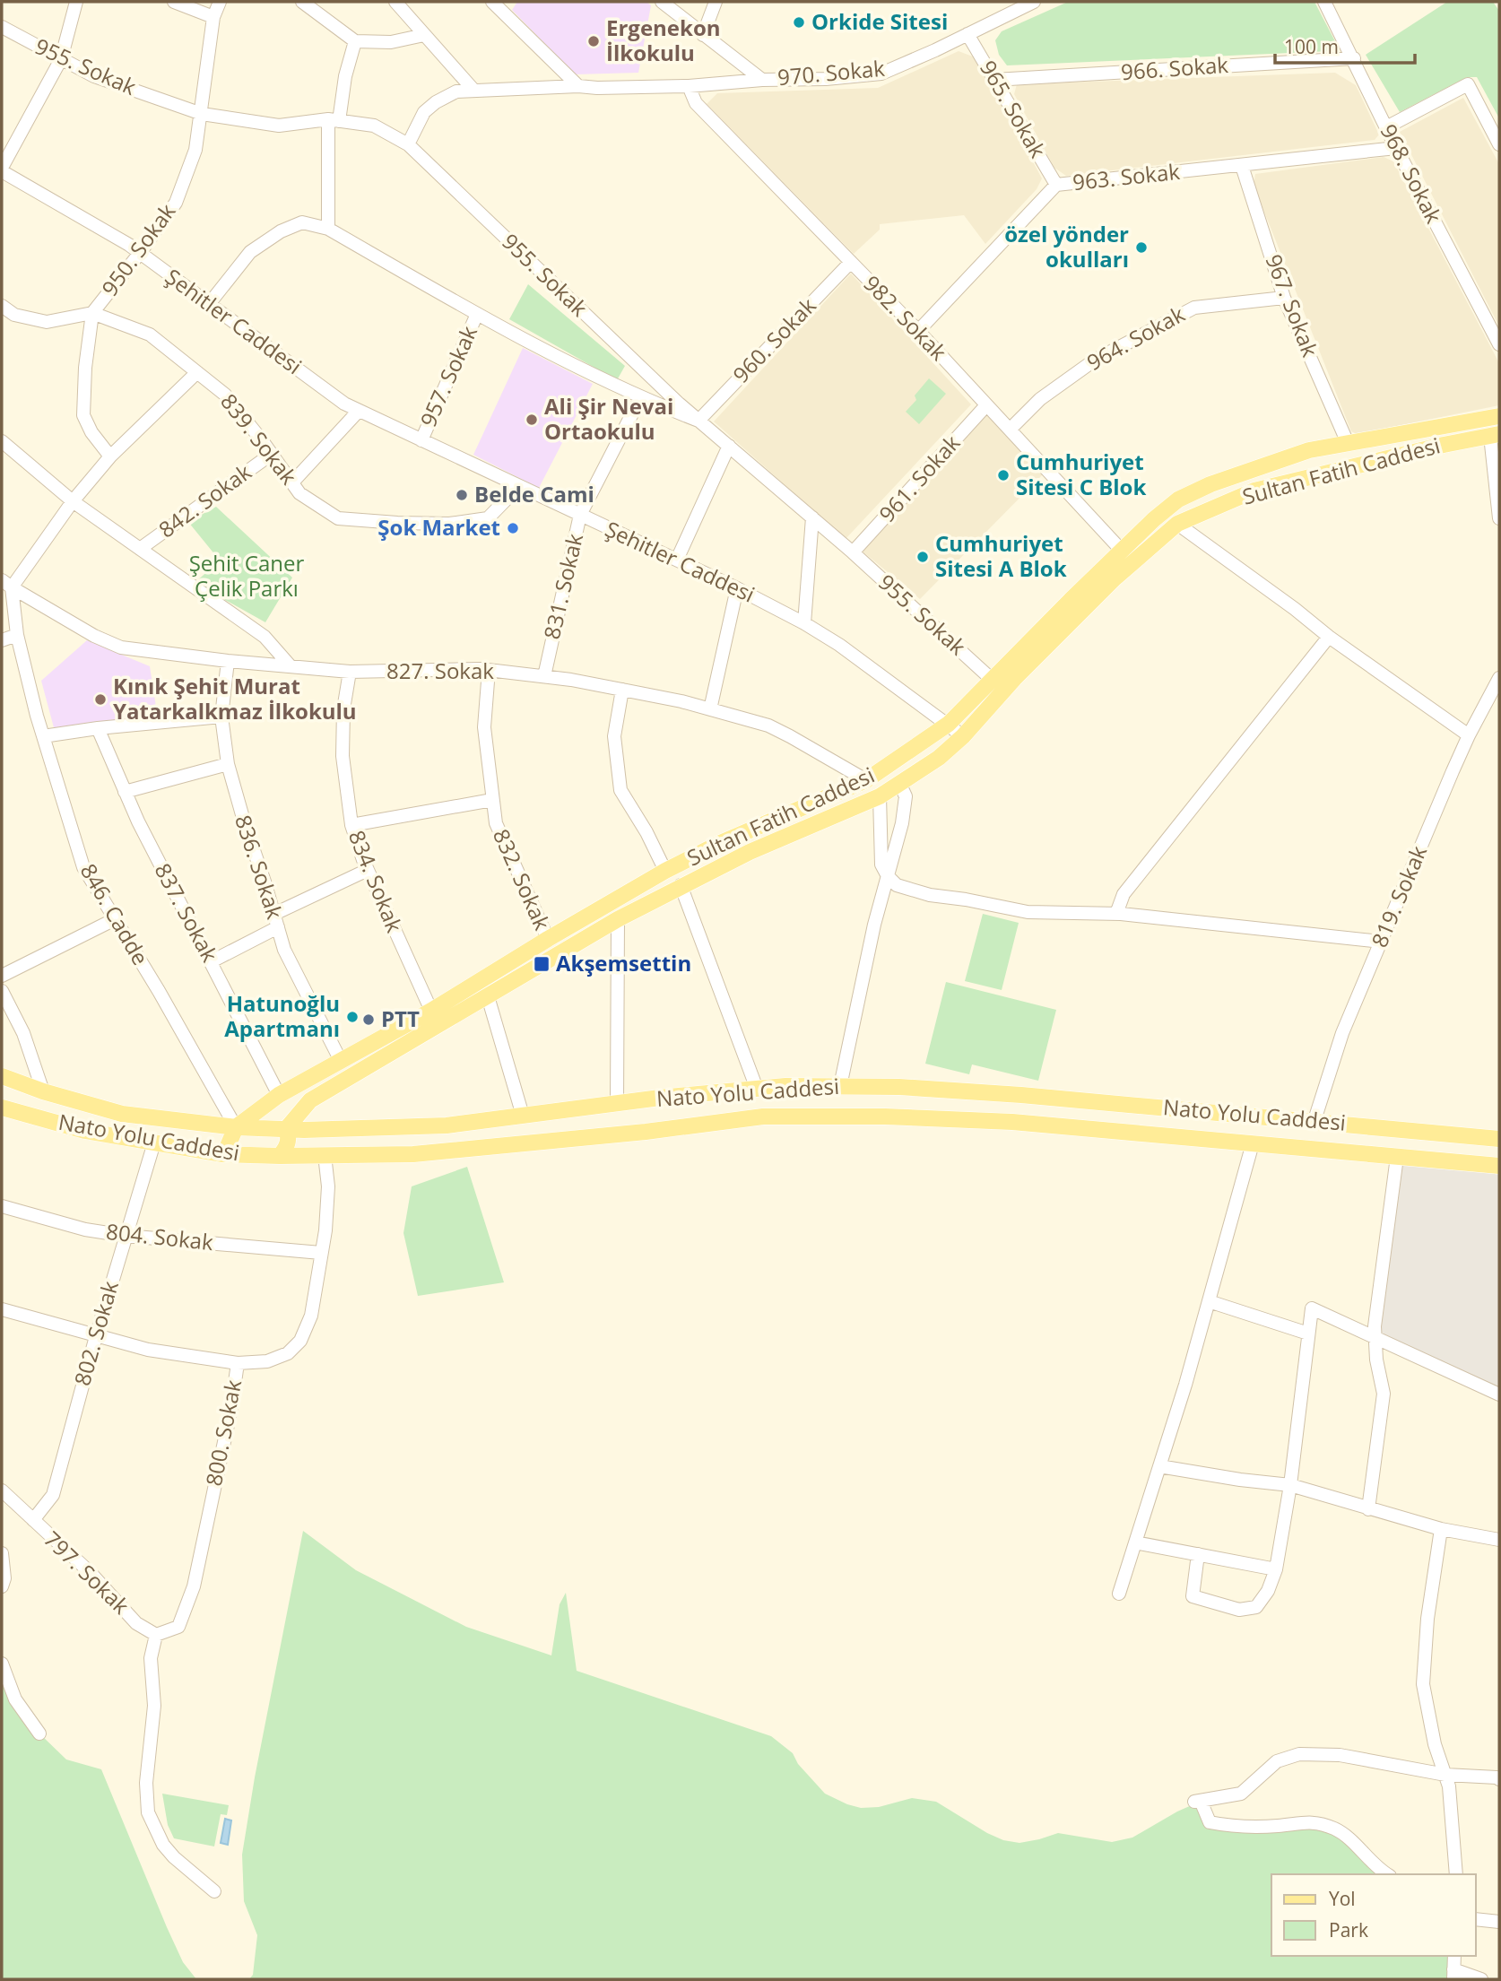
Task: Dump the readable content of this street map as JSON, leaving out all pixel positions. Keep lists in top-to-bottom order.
{
  "streets": {
    "main road": ["Sultan Fatih Caddesi", "Nato Yolu Caddesi"],
    "street": [
      "955. Sokak",
      "966. Sokak",
      "970. Sokak",
      "965. Sokak",
      "968. Sokak",
      "963. Sokak",
      "950. Sokak",
      "967. Sokak",
      "982. Sokak",
      "Şehitler Caddesi",
      "964. Sokak",
      "960. Sokak",
      "957. Sokak",
      "839. Sokak",
      "961. Sokak",
      "842. Sokak",
      "831. Sokak",
      "827. Sokak",
      "836. Sokak",
      "832. Sokak",
      "834. Sokak",
      "819. Sokak",
      "837. Sokak",
      "846. Cadde",
      "804. Sokak",
      "802. Sokak",
      "800. Sokak",
      "797. Sokak"
    ]
  },
  "crossings": [
    ["955. Sokak", "970. Sokak"],
    ["955. Sokak", "950. Sokak"],
    ["955. Sokak", "960. Sokak"],
    ["955. Sokak", "Sultan Fatih Caddesi"],
    ["955. Sokak", "961. Sokak"],
    ["966. Sokak", "965. Sokak"],
    ["966. Sokak", "968. Sokak"],
    ["970. Sokak", "965. Sokak"],
    ["970. Sokak", "982. Sokak"],
    ["965. Sokak", "963. Sokak"],
    ["968. Sokak", "963. Sokak"],
    ["963. Sokak", "967. Sokak"],
    ["963. Sokak", "982. Sokak"],
    ["950. Sokak", "Şehitler Caddesi"],
    ["950. Sokak", "839. Sokak"],
    ["967. Sokak", "964. Sokak"],
    ["967. Sokak", "Sultan Fatih Caddesi"],
    ["982. Sokak", "964. Sokak"],
    ["982. Sokak", "960. Sokak"],
    ["982. Sokak", "Sultan Fatih Caddesi"],
    ["982. Sokak", "961. Sokak"],
    ["Şehitler Caddesi", "957. Sokak"],
    ["Şehitler Caddesi", "839. Sokak"],
    ["Şehitler Caddesi", "Sultan Fatih Caddesi"],
    ["Şehitler Caddesi", "831. Sokak"],
    ["839. Sokak", "842. Sokak"],
    ["Sultan Fatih Caddesi", "827. Sokak"],
    ["Sultan Fatih Caddesi", "836. Sokak"],
    ["Sultan Fatih Caddesi", "832. Sokak"],
    ["Sultan Fatih Caddesi", "834. Sokak"],
    ["Sultan Fatih Caddesi", "837. Sokak"],
    ["Sultan Fatih Caddesi", "846. Cadde"],
    ["Sultan Fatih Caddesi", "Nato Yolu Caddesi"],
    ["831. Sokak", "827. Sokak"],
    ["827. Sokak", "836. Sokak"],
    ["827. Sokak", "832. Sokak"],
    ["827. Sokak", "834. Sokak"],
    ["827. Sokak", "846. Cadde"],
    ["819. Sokak", "Nato Yolu Caddesi"],
    ["846. Cadde", "Nato Yolu Caddesi"],
    ["Nato Yolu Caddesi", "802. Sokak"],
    ["804. Sokak", "802. Sokak"],
    ["802. Sokak", "800. Sokak"],
    ["802. Sokak", "797. Sokak"],
    ["800. Sokak", "797. Sokak"]
  ],
  "parks": ["Şehit Caner Çelik Parkı"],
  "places": {
    "other": [
      "Orkide Sitesi",
      "Ergenekon İlkokulu",
      "özel yönder okulları",
      "Ali Şir Nevai Ortaokulu",
      "Cumhuriyet Sitesi C Blok",
      "Belde Cami",
      "Şok Market",
      "Cumhuriyet Sitesi A Blok",
      "Kınık Şehit Murat Yatarkalkmaz İlkokulu",
      "Hatunoğlu Apartmanı",
      "PTT"
    ],
    "transit": ["Akşemsettin"]
  },
  "legend": ["Yol", "Park"],
  "scale_bar": "100 m"
}
